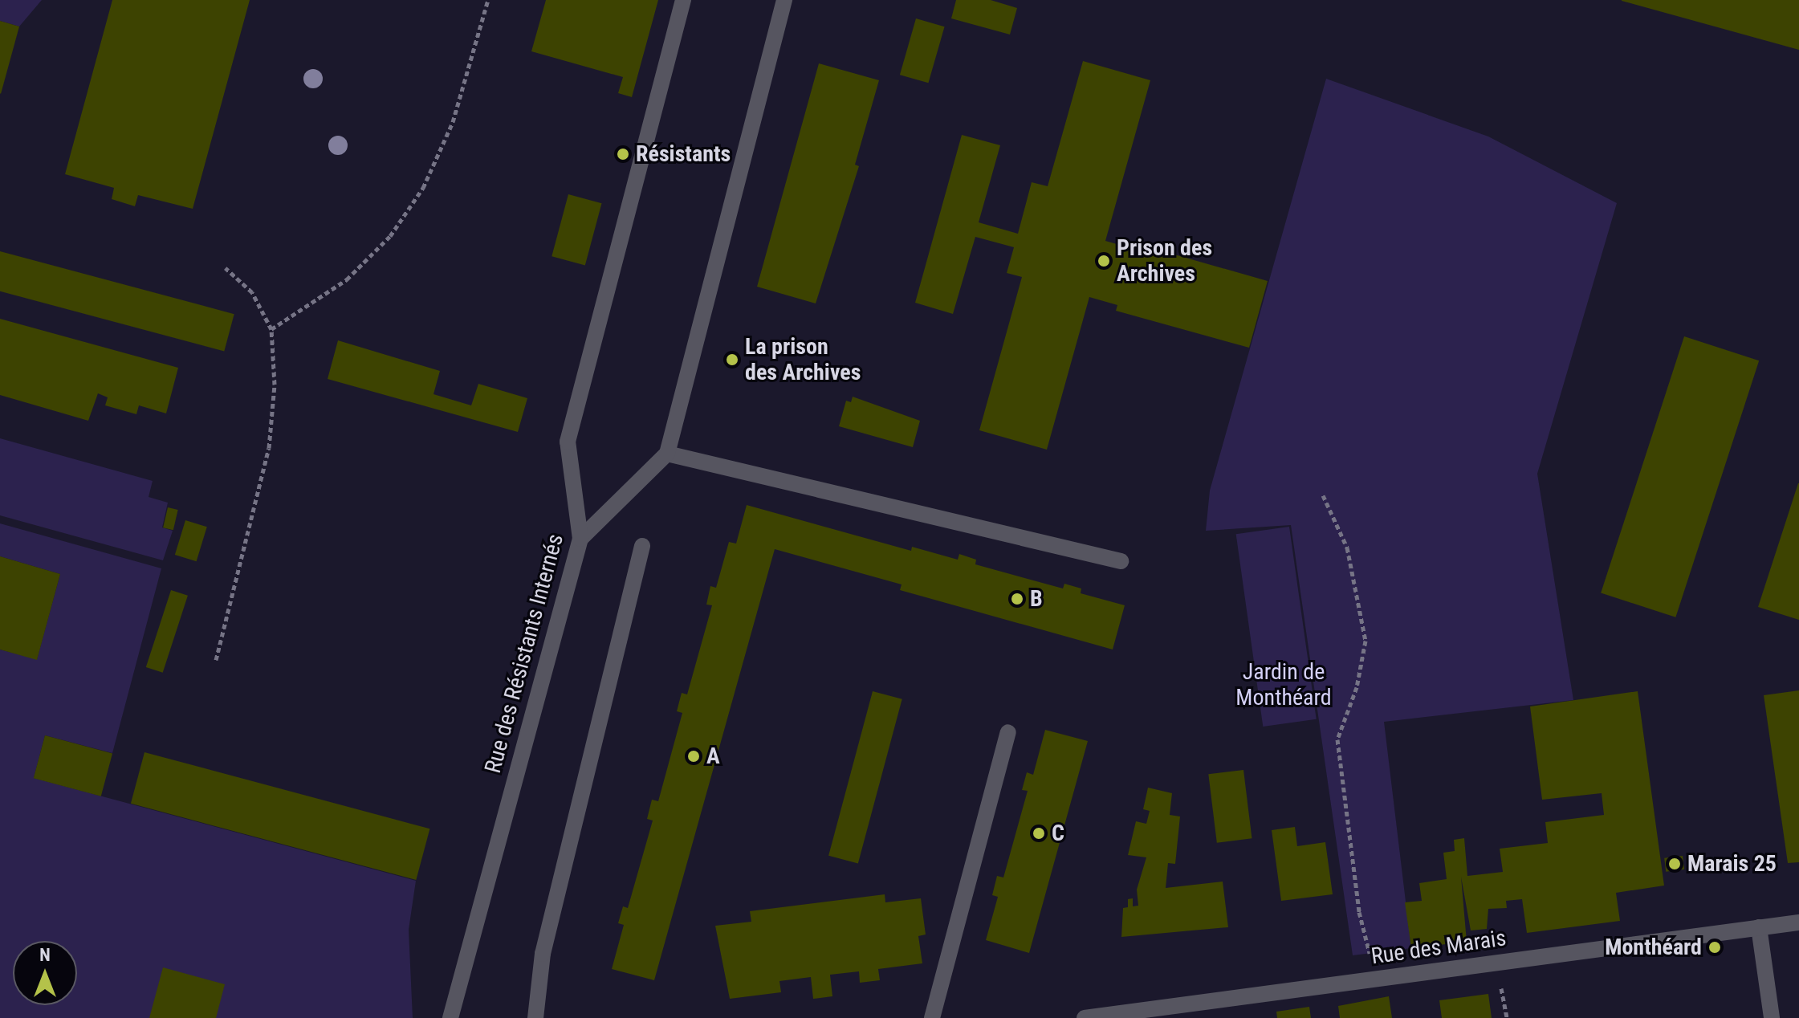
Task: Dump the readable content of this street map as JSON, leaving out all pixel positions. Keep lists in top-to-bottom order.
{
  "streets": {
    "street": ["Rue des Résistants Internés", "Rue des Marais"]
  },
  "parks": ["Jardin de Monthéard"],
  "places": [
    "Résistants",
    "Prison des Archives",
    "La prison des Archives",
    "B",
    "A",
    "C",
    "Marais 25",
    "Monthéard"
  ],
  "north": "top"
}
